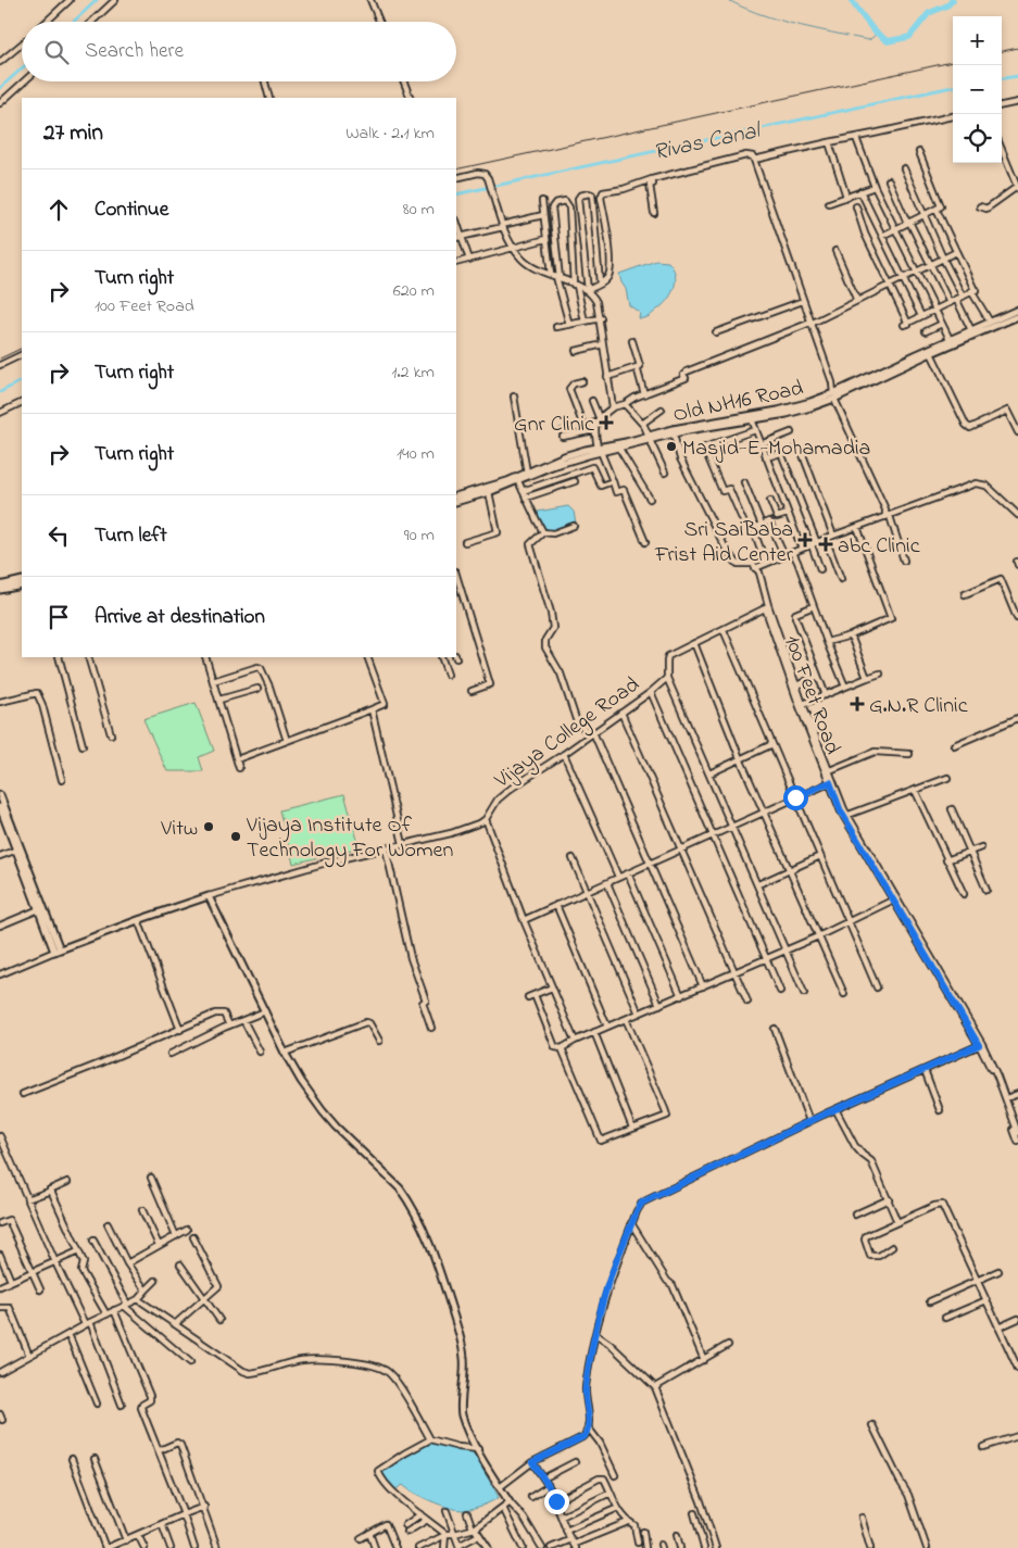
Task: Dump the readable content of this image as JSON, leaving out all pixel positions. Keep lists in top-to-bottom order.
{
  "streets": {
    "main road": ["Old NH16 Road"],
    "street": ["100 Feet Road", "Vijaya College Road"]
  },
  "crossings": [
    ["100 Feet Road", "Vijaya College Road"]
  ],
  "water": ["Rivas Canal"],
  "places": {
    "health": [
      "Gnr Clinic",
      "Sri SaiBaba Frist Aid Center",
      "abc Clinic",
      "G.N.R Clinic"
    ],
    "other": ["Masjid-E-Mohamadia", "Vitw", "Vijaya Institute Of Technology For Women"]
  },
  "page": {
    "map_buttons": ["+", "−"],
    "search": "Search here",
    "heading": ["27 min", "Walk · 2.1 km"],
    "list": [
      ["Continue", "80 m"],
      ["Turn right", "100 Feet Road", "620 m"],
      ["Turn right", "1.2 km"],
      ["Turn right", "140 m"],
      ["Turn left", "90 m"],
      "Arrive at destination"
    ]
  }
}
